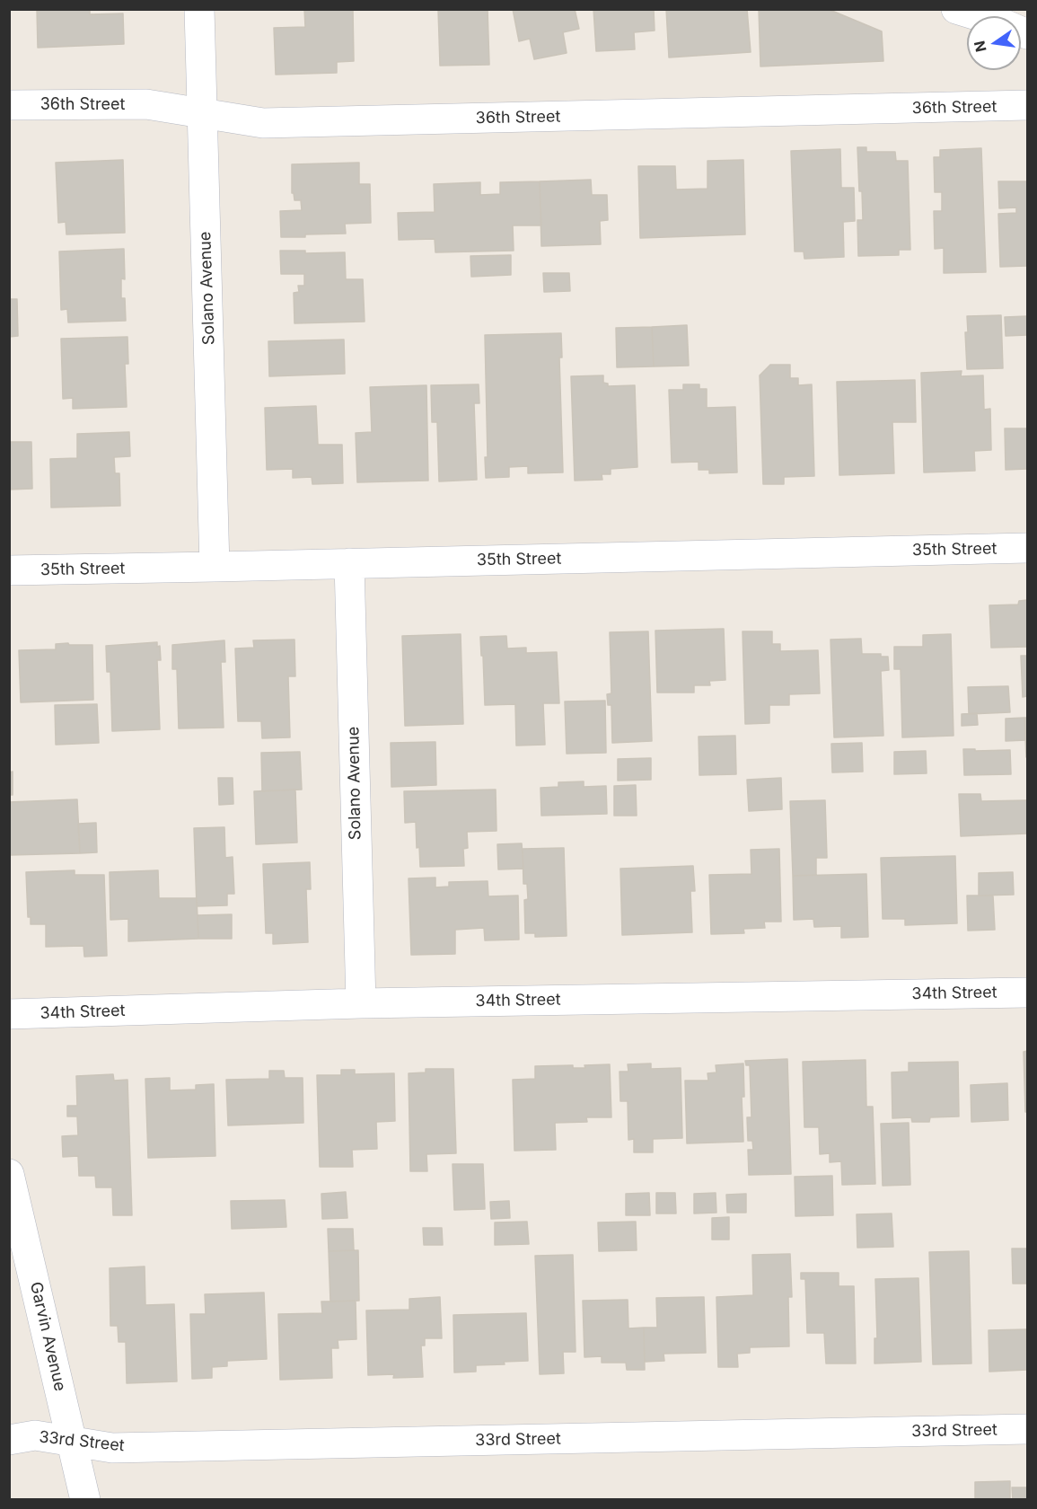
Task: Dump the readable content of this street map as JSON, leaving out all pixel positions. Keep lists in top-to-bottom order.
{
  "streets": {
    "street": [
      "36th Street",
      "Solano Avenue",
      "35th Street",
      "34th Street",
      "Garvin Avenue",
      "33rd Street"
    ]
  },
  "crossings": [
    ["36th Street", "Solano Avenue"],
    ["Solano Avenue", "35th Street"],
    ["Solano Avenue", "34th Street"],
    ["Garvin Avenue", "33rd Street"]
  ],
  "north": "left"
}
